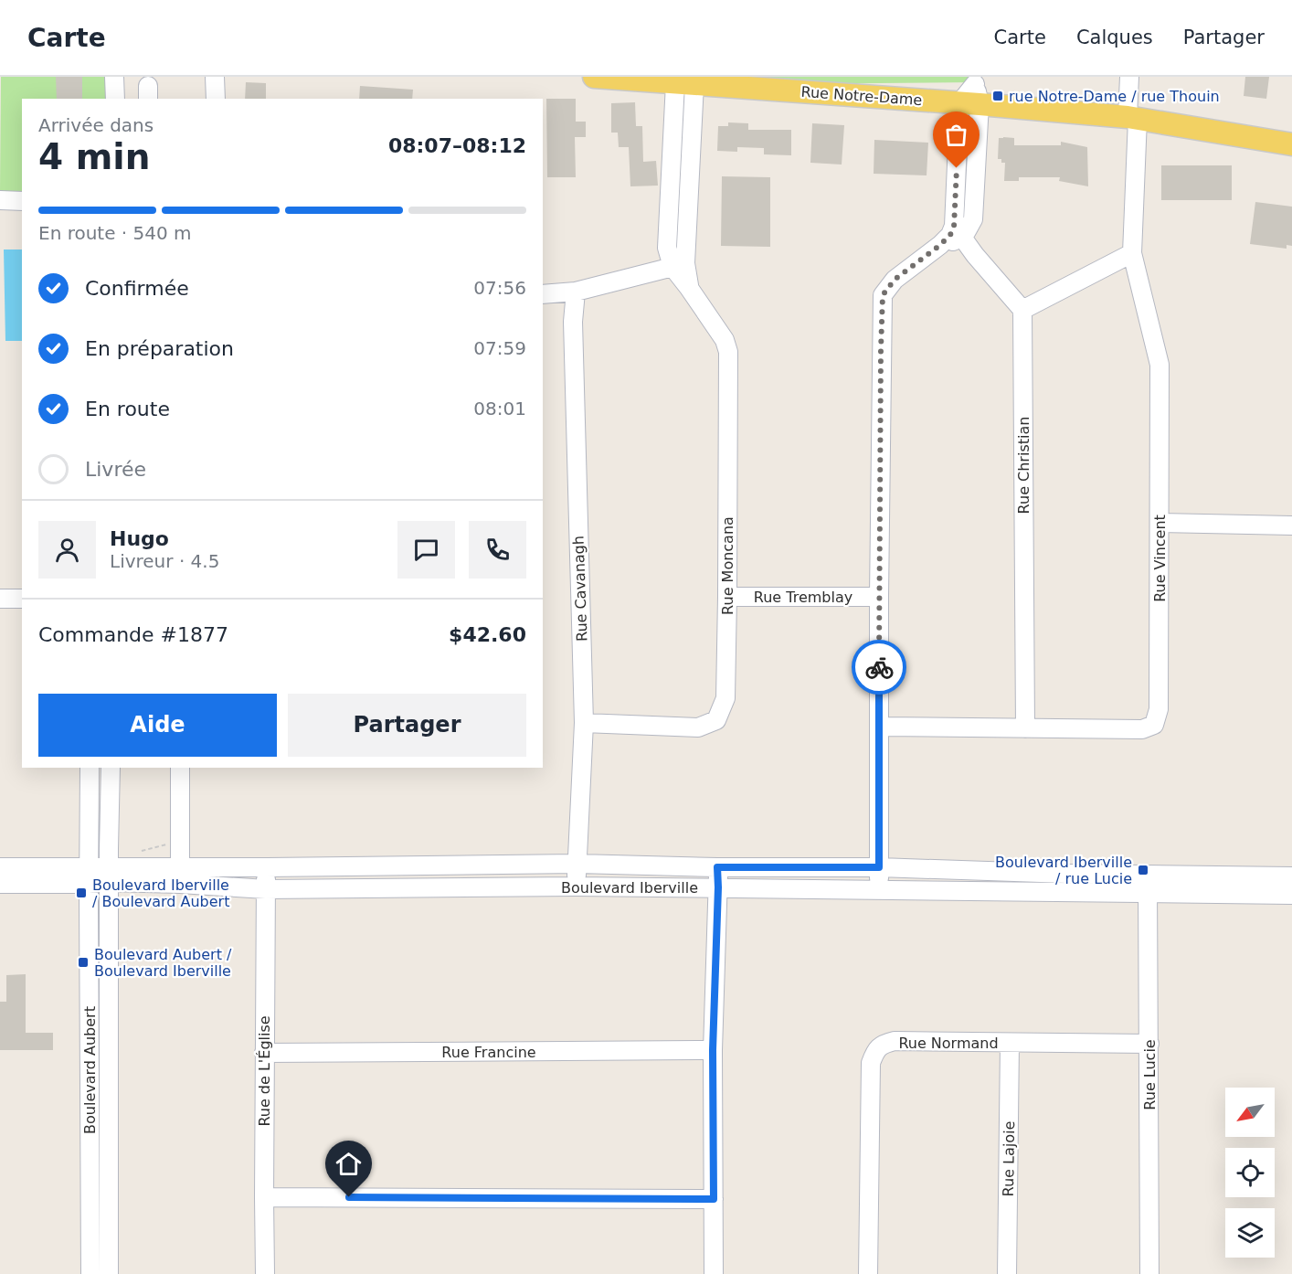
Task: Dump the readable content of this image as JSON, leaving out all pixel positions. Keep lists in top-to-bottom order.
{
  "streets": {
    "main road": ["Rue Notre-Dame"],
    "street": [
      "Rue Christian",
      "Rue Vincent",
      "Rue Moncana",
      "Rue Cavanagh",
      "Rue Tremblay",
      "Boulevard Iberville",
      "Rue Normand",
      "Rue Francine",
      "Boulevard Aubert",
      "Rue de L'Église",
      "Rue Lucie",
      "Rue Lajoie"
    ]
  },
  "crossings": [
    ["Rue Notre-Dame", "Rue Vincent"],
    ["Rue Notre-Dame", "Rue Moncana"],
    ["Rue Christian", "Rue Vincent"],
    ["Rue Moncana", "Rue Cavanagh"],
    ["Rue Moncana", "Rue Tremblay"],
    ["Rue Cavanagh", "Boulevard Iberville"],
    ["Boulevard Iberville", "Boulevard Aubert"],
    ["Boulevard Iberville", "Rue de L'Église"],
    ["Boulevard Iberville", "Rue Lucie"],
    ["Rue Normand", "Rue Lucie"],
    ["Rue Normand", "Rue Lajoie"],
    ["Rue Francine", "Rue de L'Église"]
  ],
  "places": {
    "transit": [
      "rue Notre-Dame / rue Thouin",
      "Boulevard Iberville / rue Lucie",
      "Boulevard Iberville / Boulevard Aubert",
      "Boulevard Aubert / Boulevard Iberville"
    ]
  },
  "north": "bottom left",
  "page": {
    "header": "Carte",
    "nav": ["Carte", "Calques", "Partager"],
    "heading": ["4 min", "Arrivée dans", "08:07–08:12"],
    "panel": [
      "Hugo",
      "Livreur · 4.5",
      "Commande #1877",
      "$42.60"
    ],
    "bar": "En route · 540 m",
    "list": [
      ["Confirmée", "07:56"],
      ["En préparation", "07:59"],
      ["En route", "08:01"],
      "Livrée"
    ],
    "buttons": ["Aide", "Partager"]
  }
}
